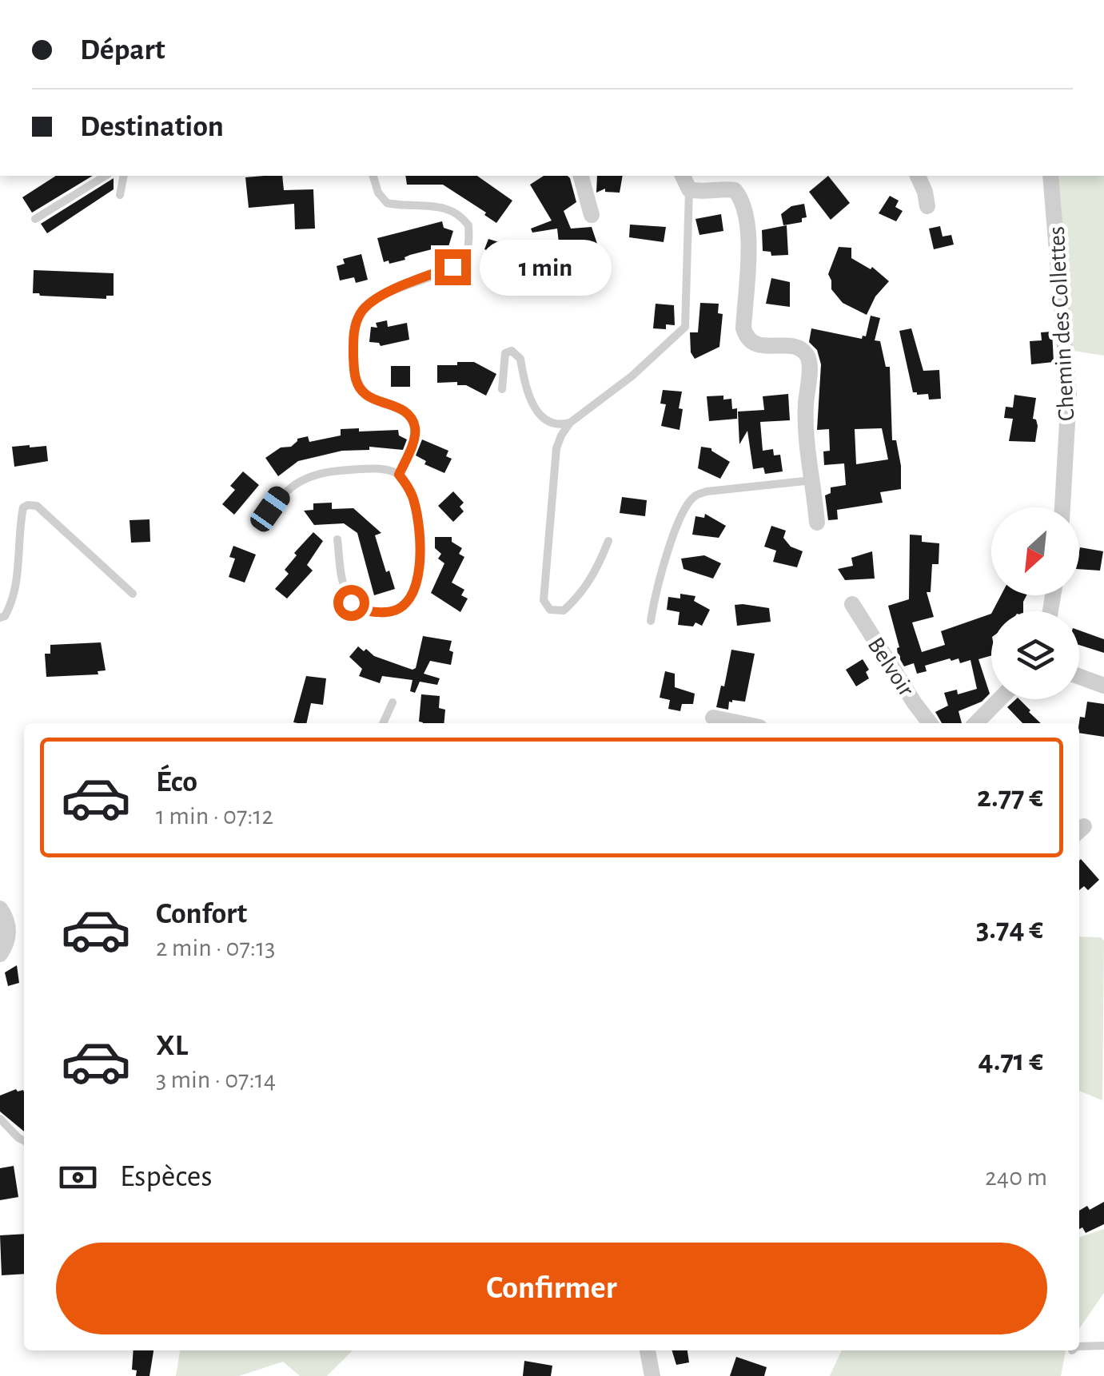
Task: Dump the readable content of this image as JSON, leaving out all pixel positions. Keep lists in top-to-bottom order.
{
  "streets": {
    "street": ["Chemin des Collettes", "Belvoir"]
  },
  "north": "bottom left",
  "page": {
    "banner": ["Départ", "Destination"],
    "bubble": "1 min",
    "list": [
      {
        "name": "Éco",
        "note": "1 min · 07:12",
        "value": "2.77 €"
      },
      {
        "name": "Confort",
        "note": "2 min · 07:13",
        "value": "3.74 €"
      },
      {
        "name": "XL",
        "note": "3 min · 07:14",
        "value": "4.71 €"
      }
    ],
    "pay": ["Espèces", "240 m"],
    "buttons": "Confirmer"
  }
}
